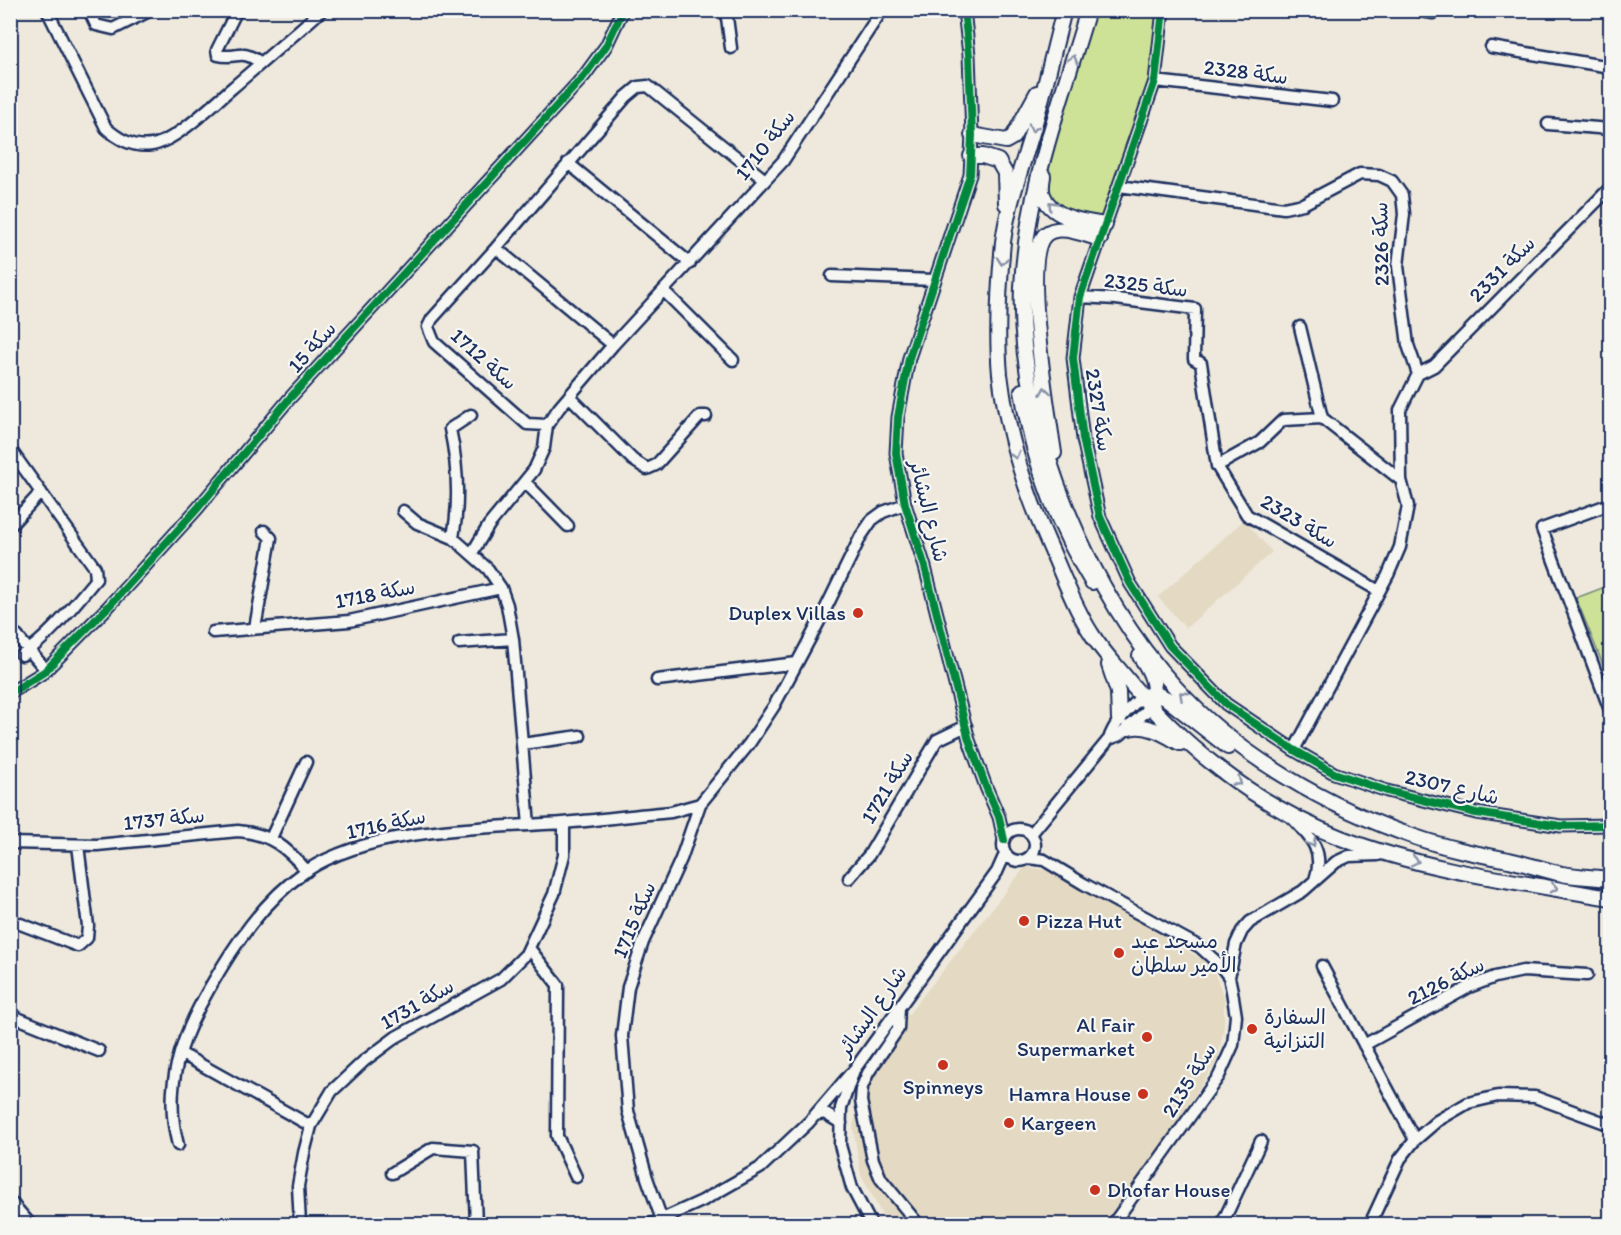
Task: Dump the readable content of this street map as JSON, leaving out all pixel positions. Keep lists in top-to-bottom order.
{
  "streets": {
    "street": [
      "سكة 2328",
      "سكة 1710",
      "سكة 2326",
      "سكة 2331",
      "سكة 2325",
      "سكة 15",
      "سكة 1712",
      "سكة 2327",
      "شارع البشائر",
      "سكة 2323",
      "سكة 1718",
      "سكة 1721",
      "2307 شارع",
      "سكة 1737",
      "سكة 1716",
      "سكة 1715",
      "سكة 2126",
      "سكة 1731",
      "سكة 2135"
    ]
  },
  "crossings": [
    ["سكة 2328", "سكة 2327"],
    ["سكة 1710", "سكة 1712"],
    ["سكة 2326", "سكة 2331"],
    ["سكة 2326", "سكة 2327"],
    ["سكة 2325", "سكة 2327"],
    ["سكة 2325", "سكة 2323"],
    ["سكة 2327", "2307 شارع"],
    ["شارع البشائر", "سكة 1721"],
    ["شارع البشائر", "سكة 1715"],
    ["سكة 1737", "سكة 1716"],
    ["سكة 1716", "سكة 1715"],
    ["سكة 1716", "سكة 1731"]
  ],
  "places": [
    "Duplex Villas",
    "Pizza Hut",
    "مسجد عبد الأمير سلطان",
    "السفارة التنزانية",
    "Al Fair Supermarket",
    "Spinneys",
    "Hamra House",
    "Kargeen",
    "Dhofar House"
  ]
}
